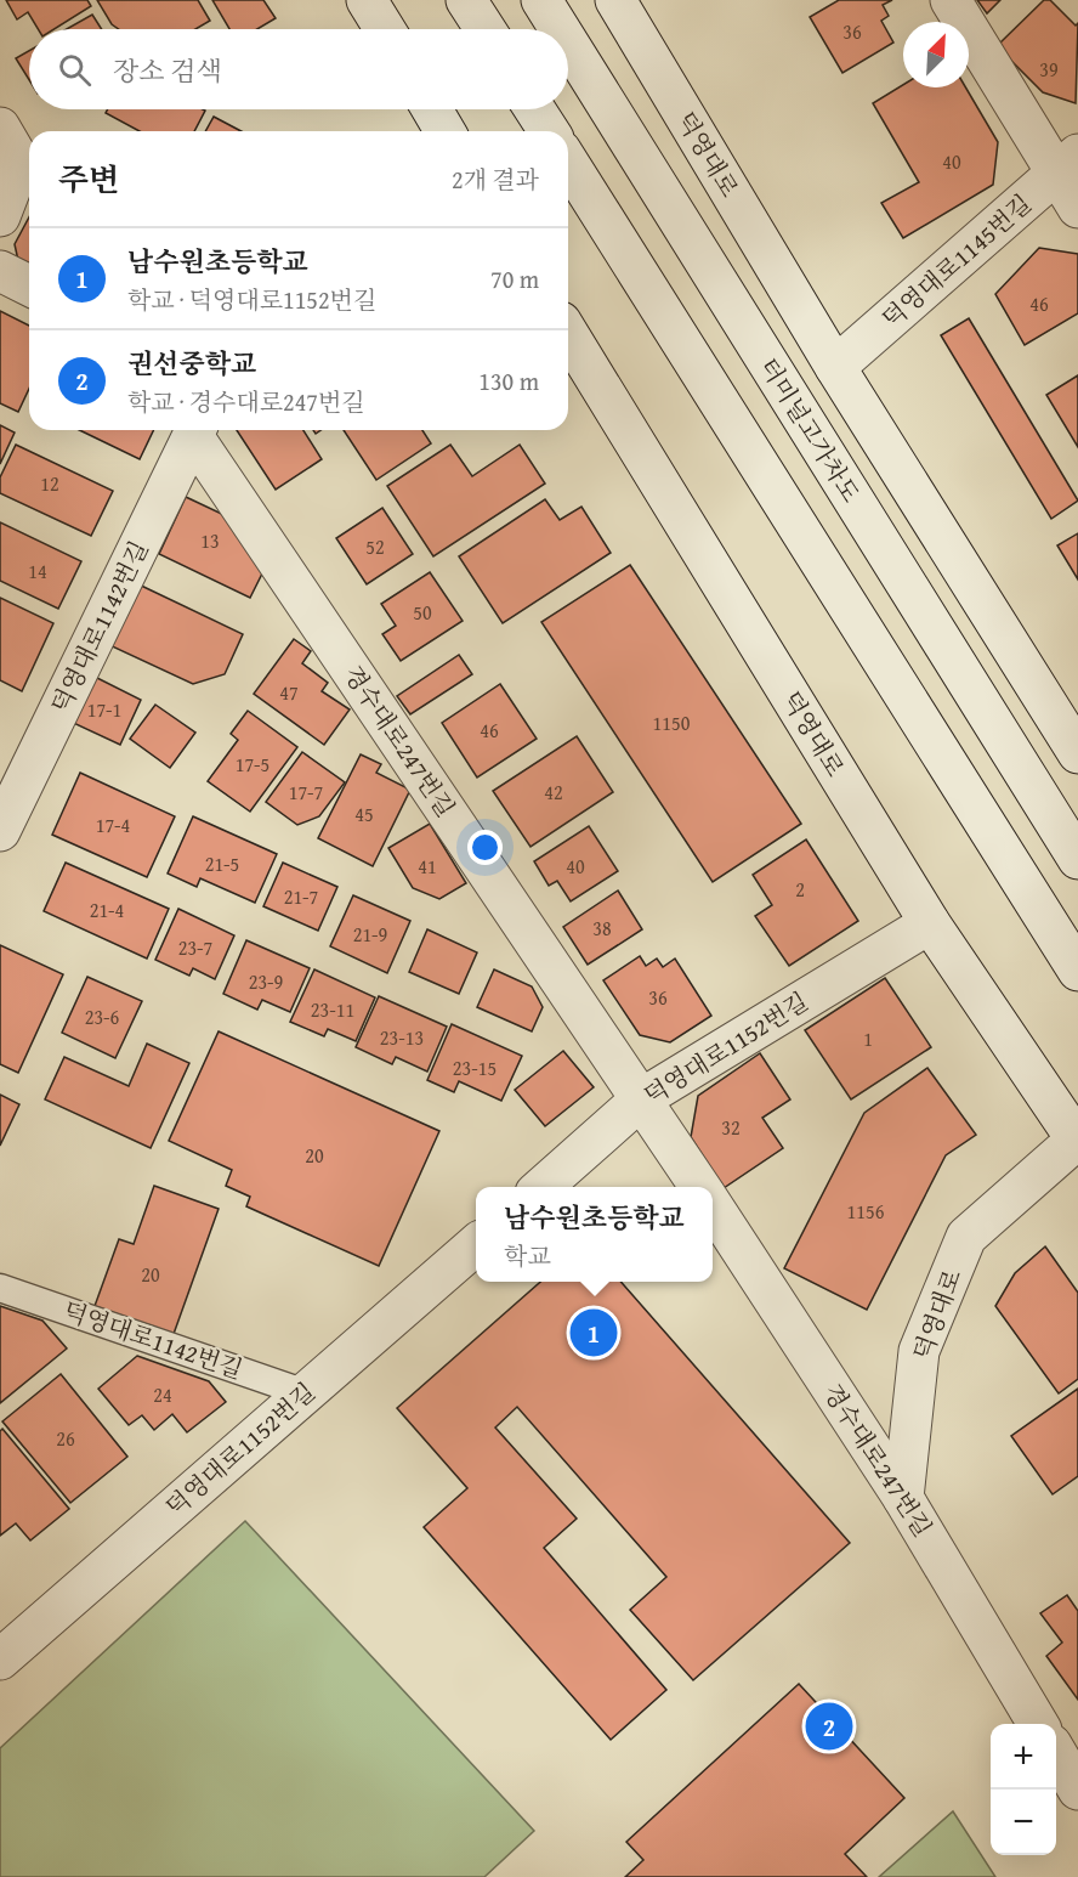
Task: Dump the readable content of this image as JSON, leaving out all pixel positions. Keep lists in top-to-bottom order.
{
  "streets": {
    "street": [
      "덕영대로",
      "덕영대로1145번길",
      "터미널고가차도",
      "덕영대로1142번길",
      "경수대로247번길",
      "덕영대로1152번길"
    ]
  },
  "crossings": [
    ["덕영대로", "덕영대로1145번길"],
    ["덕영대로", "경수대로247번길"],
    ["덕영대로", "덕영대로1152번길"],
    ["덕영대로1142번길", "경수대로247번길"],
    ["덕영대로1142번길", "덕영대로1152번길"],
    ["경수대로247번길", "덕영대로1152번길"]
  ],
  "house_numbers": [
    "36",
    "39",
    "40",
    "46",
    "12",
    "13",
    "52",
    "14",
    "50",
    "47",
    "17-1",
    "1150",
    "46",
    "17-5",
    "17-7",
    "42",
    "45",
    "17-4",
    "21-5",
    "41",
    "40",
    "2",
    "21-7",
    "21-4",
    "38",
    "21-9",
    "23-7",
    "23-9",
    "36",
    "23-11",
    "23-6",
    "23-13",
    "1",
    "23-15",
    "32",
    "20",
    "1156",
    "20",
    "24",
    "26"
  ],
  "north": "top right",
  "page": {
    "search": "장소 검색",
    "heading": ["주변", "2개 결과"],
    "list": [
      {
        "mark": "1",
        "name": "남수원초등학교",
        "note": "학교 · 덕영대로1152번길",
        "value": "70 m"
      },
      {
        "mark": "2",
        "name": "권선중학교",
        "note": "학교 · 경수대로247번길",
        "value": "130 m"
      }
    ],
    "popup": ["남수원초등학교", "학교"],
    "pins": ["1", "2"],
    "map_buttons": ["+", "−"]
  }
}
